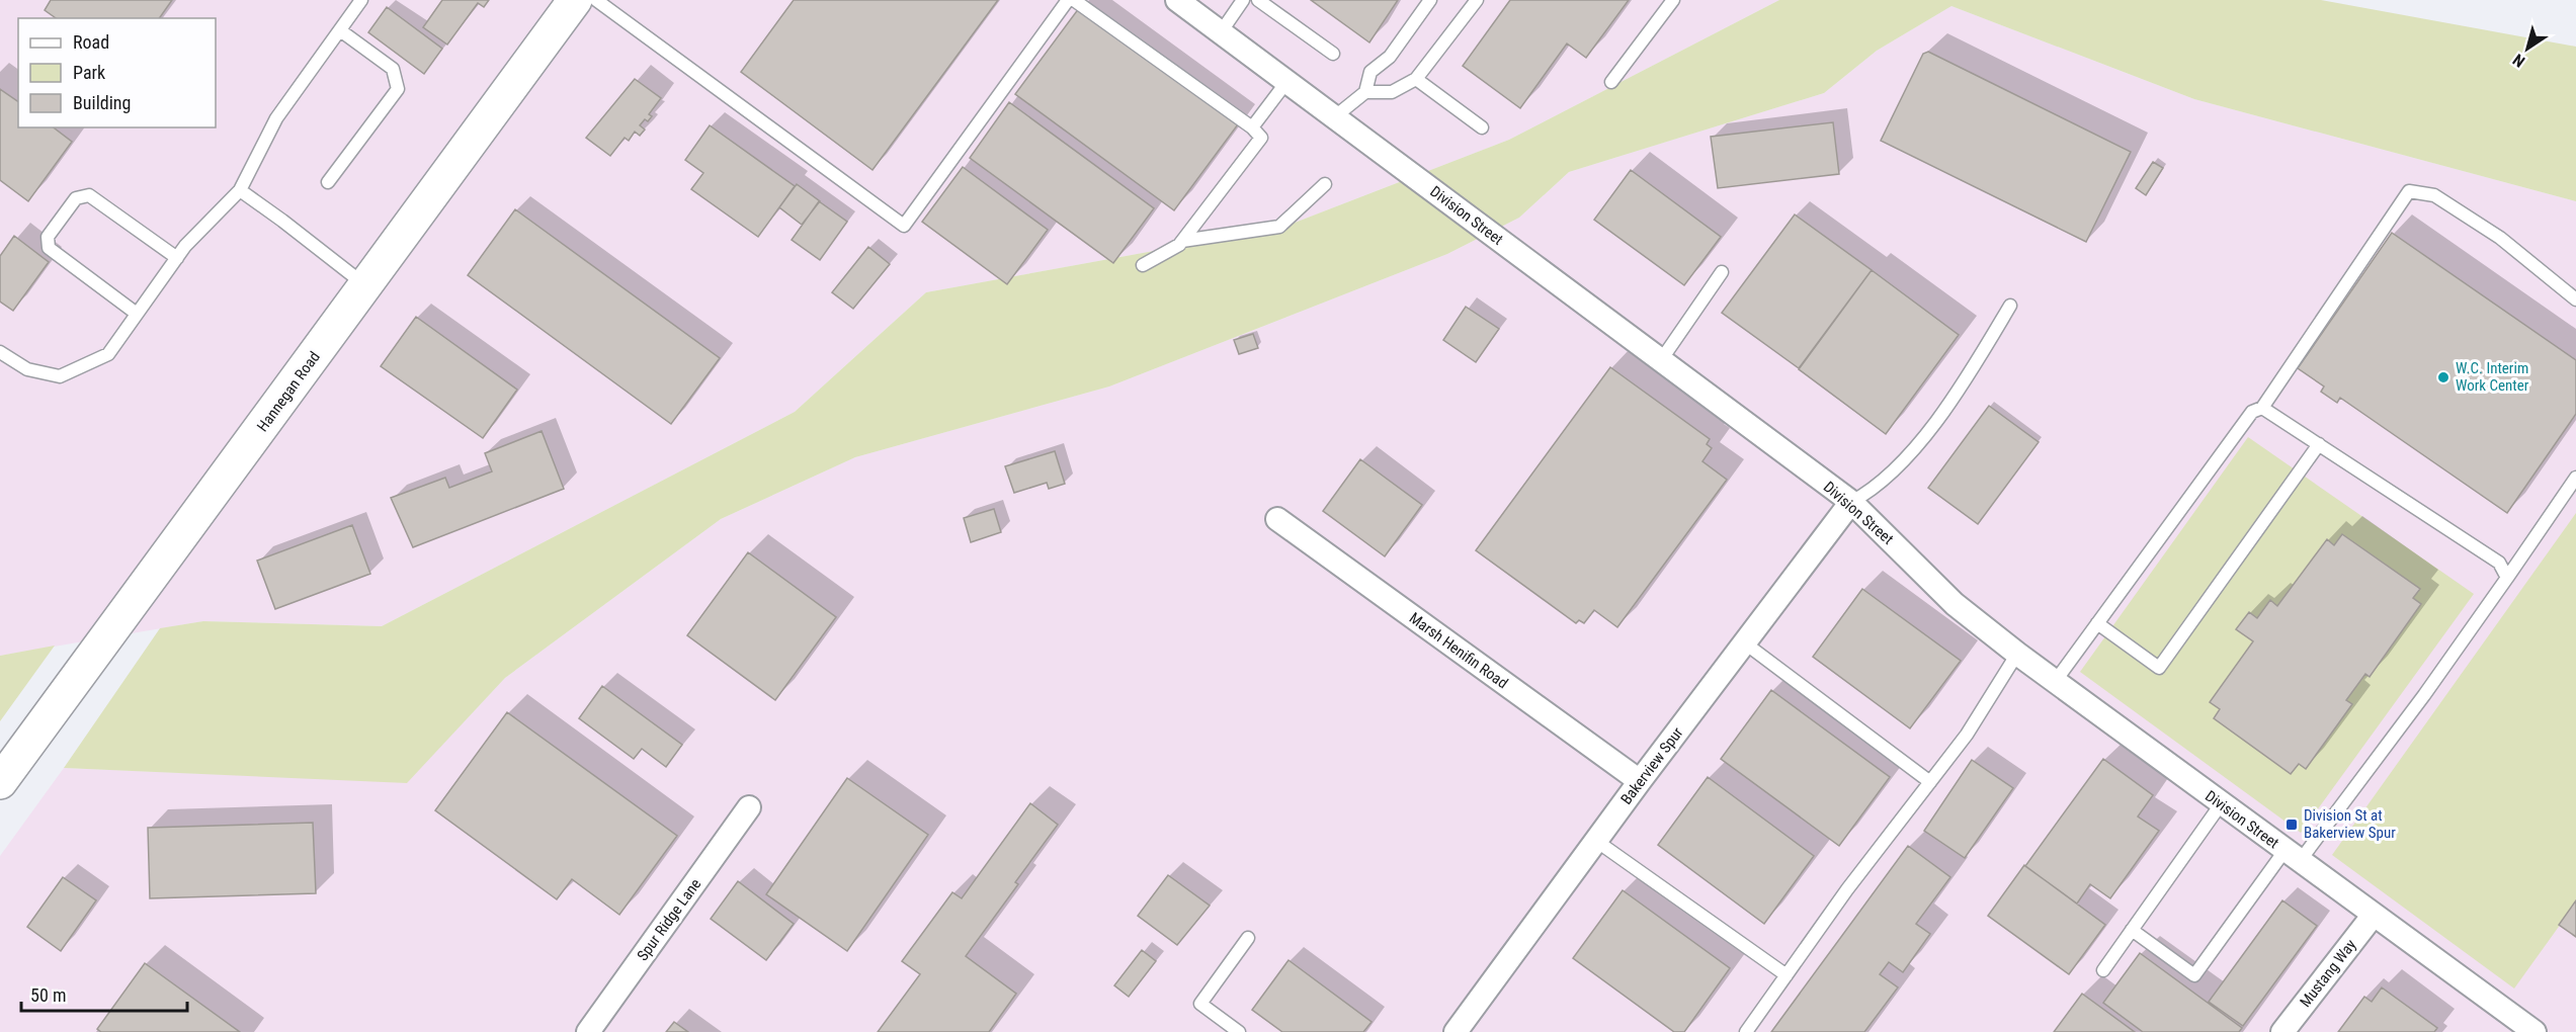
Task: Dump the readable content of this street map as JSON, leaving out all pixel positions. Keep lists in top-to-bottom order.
{
  "streets": {
    "main road": ["Hannegan Road"],
    "street": [
      "Division Street",
      "Marsh Henifin Road",
      "Bakerview Spur",
      "Spur Ridge Lane",
      "Mustang Way"
    ]
  },
  "crossings": [
    ["Division Street", "Bakerview Spur"],
    ["Division Street", "Mustang Way"],
    ["Marsh Henifin Road", "Bakerview Spur"]
  ],
  "places": {
    "other": ["W.C. Interim Work Center"],
    "transit": ["Division St at Bakerview Spur"]
  },
  "legend": ["Road", "Park", "Building"],
  "scale_bar": "50 m",
  "north": "bottom left"
}
